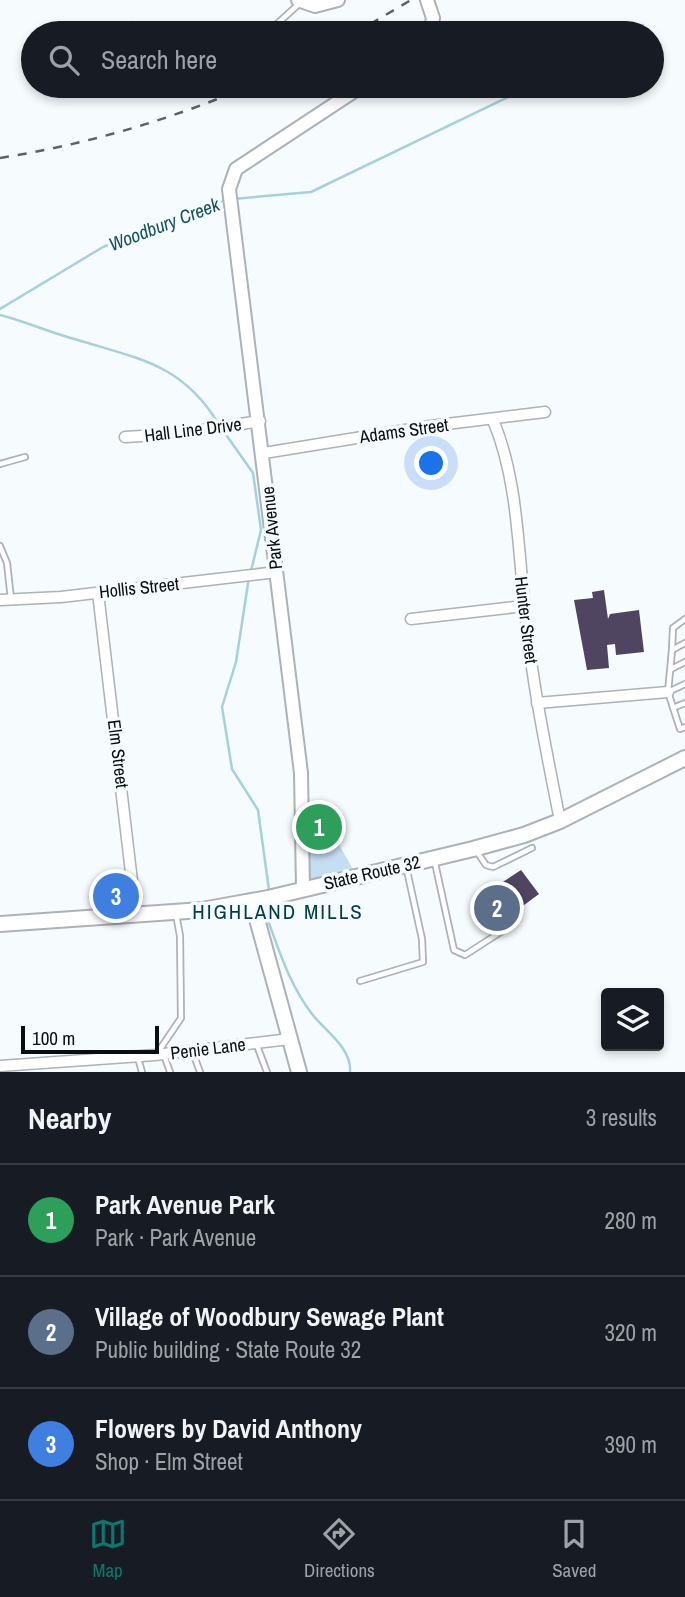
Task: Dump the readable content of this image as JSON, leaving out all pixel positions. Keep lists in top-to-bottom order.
{
  "streets": {
    "main road": ["State Route 32"],
    "street": [
      "Hall Line Drive",
      "Adams Street",
      "Park Avenue",
      "Hollis Street",
      "Hunter Street",
      "Elm Street",
      "Penie Lane"
    ]
  },
  "crossings": [
    ["Hall Line Drive", "Park Avenue"],
    ["Adams Street", "Park Avenue"],
    ["Adams Street", "Hunter Street"],
    ["Park Avenue", "Hollis Street"],
    ["Park Avenue", "State Route 32"],
    ["Hollis Street", "Elm Street"],
    ["Hunter Street", "State Route 32"],
    ["Elm Street", "State Route 32"]
  ],
  "districts": ["HIGHLAND MILLS"],
  "water": ["Woodbury Creek"],
  "scale_bar": "100 m",
  "page": {
    "search": "Search here",
    "pins": ["1", "3", "2"],
    "scale": "100 m",
    "heading": ["Nearby", "3 results"],
    "list": [
      {
        "mark": "1",
        "name": "Park Avenue Park",
        "note": "Park · Park Avenue",
        "value": "280 m"
      },
      {
        "mark": "2",
        "name": "Village of Woodbury Sewage Plant",
        "note": "Public building · State Route 32",
        "value": "320 m"
      },
      {
        "mark": "3",
        "name": "Flowers by David Anthony",
        "note": "Shop · Elm Street",
        "value": "390 m"
      }
    ],
    "nav": ["Map", "Directions", "Saved"]
  }
}
